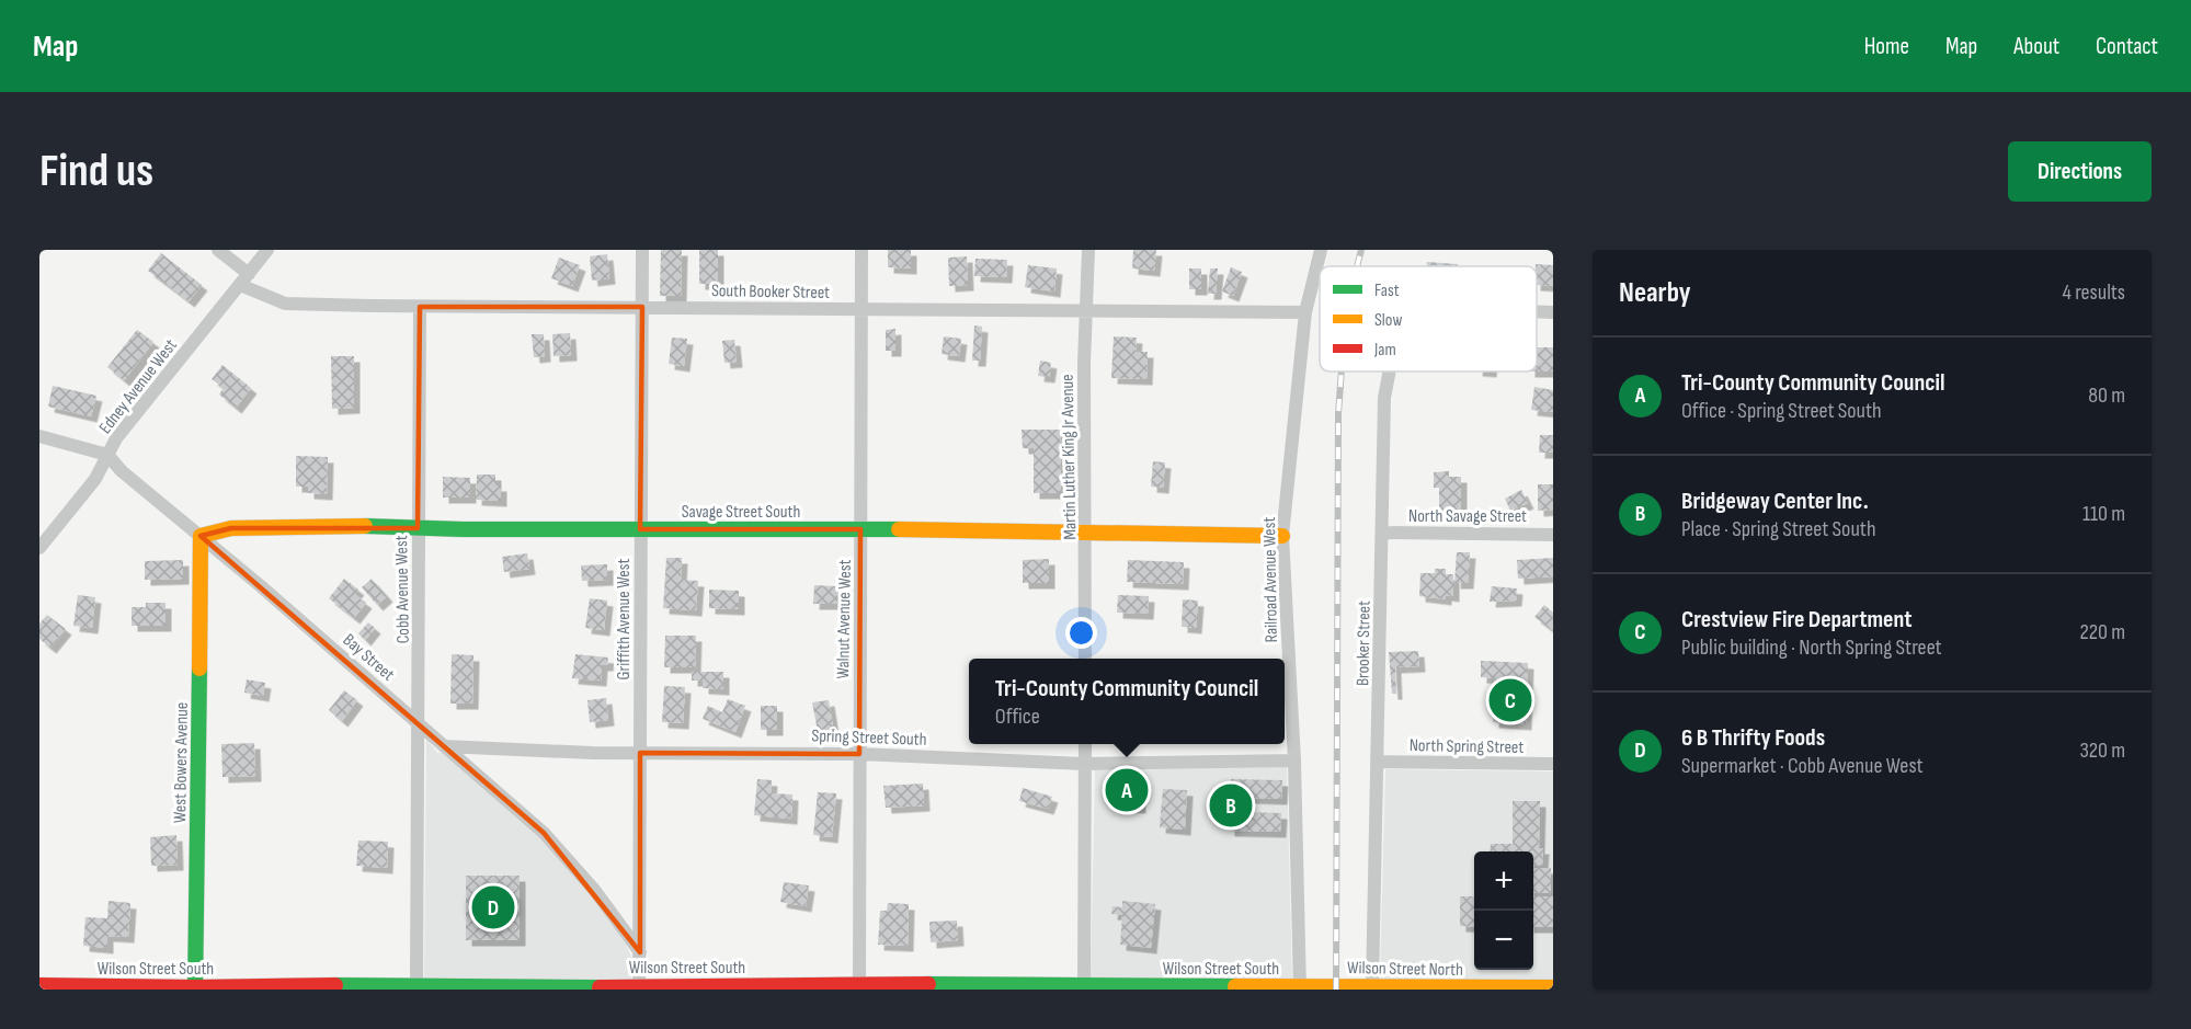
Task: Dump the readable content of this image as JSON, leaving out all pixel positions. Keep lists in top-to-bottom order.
{
  "streets": {
    "street": [
      "South Booker Street",
      "Edney Avenue West",
      "Martin Luther King Jr Avenue",
      "Savage Street South",
      "North Savage Street",
      "Railroad Avenue West",
      "Cobb Avenue West",
      "Griffith Avenue West",
      "Walnut Avenue West",
      "Brooker Street",
      "Bay Street",
      "Spring Street South",
      "North Spring Street",
      "West Bowers Avenue",
      "Wilson Street South",
      "Wilson Street North"
    ]
  },
  "crossings": [
    ["South Booker Street", "Edney Avenue West"],
    ["South Booker Street", "Martin Luther King Jr Avenue"],
    ["South Booker Street", "Railroad Avenue West"],
    ["South Booker Street", "Cobb Avenue West"],
    ["South Booker Street", "Griffith Avenue West"],
    ["South Booker Street", "Walnut Avenue West"],
    ["Edney Avenue West", "Bay Street"],
    ["Martin Luther King Jr Avenue", "Savage Street South"],
    ["Savage Street South", "Railroad Avenue West"],
    ["Savage Street South", "Cobb Avenue West"],
    ["Savage Street South", "Griffith Avenue West"],
    ["Savage Street South", "Walnut Avenue West"],
    ["Savage Street South", "Bay Street"],
    ["Savage Street South", "West Bowers Avenue"],
    ["North Savage Street", "Brooker Street"],
    ["Railroad Avenue West", "Spring Street South"],
    ["Railroad Avenue West", "Wilson Street South"],
    ["Cobb Avenue West", "Bay Street"],
    ["Cobb Avenue West", "Wilson Street South"],
    ["Griffith Avenue West", "Bay Street"],
    ["Griffith Avenue West", "Spring Street South"],
    ["Griffith Avenue West", "Wilson Street South"],
    ["Walnut Avenue West", "Spring Street South"],
    ["Walnut Avenue West", "Wilson Street South"],
    ["Brooker Street", "North Spring Street"],
    ["Brooker Street", "Wilson Street North"],
    ["Bay Street", "Spring Street South"],
    ["Bay Street", "West Bowers Avenue"],
    ["West Bowers Avenue", "Wilson Street South"],
    ["Wilson Street South", "Wilson Street North"]
  ],
  "legend": ["Fast", "Slow", "Jam"],
  "page": {
    "header": "Map",
    "nav": [
      "Home",
      "Map",
      "About",
      "Contact"
    ],
    "buttons": "Directions",
    "title": "Find us",
    "heading": ["Nearby", "4 results"],
    "list": [
      {
        "mark": "A",
        "name": "Tri-County Community Council",
        "note": "Office · Spring Street South",
        "value": "80 m"
      },
      {
        "mark": "B",
        "name": "Bridgeway Center Inc.",
        "note": "Place · Spring Street South",
        "value": "110 m"
      },
      {
        "mark": "C",
        "name": "Crestview Fire Department",
        "note": "Public building · North Spring Street",
        "value": "220 m"
      },
      {
        "mark": "D",
        "name": "6 B Thrifty Foods",
        "note": "Supermarket · Cobb Avenue West",
        "value": "320 m"
      }
    ],
    "popup": ["Tri-County Community Council", "Office"],
    "pins": [
      "C",
      "A",
      "B",
      "D"
    ],
    "map_buttons": ["+", "−"]
  }
}
